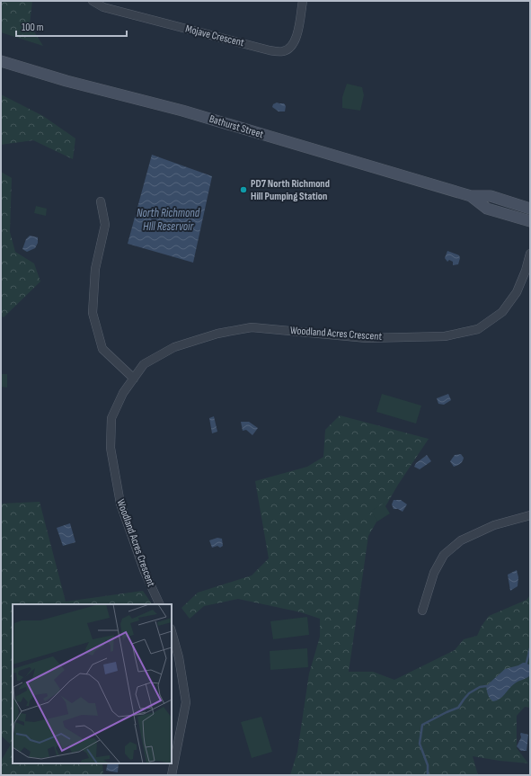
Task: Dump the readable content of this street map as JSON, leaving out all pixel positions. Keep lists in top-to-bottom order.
{
  "streets": {
    "main road": ["Bathurst Street"],
    "street": ["Mojave Crescent", "Woodland Acres Crescent"]
  },
  "water": ["North Richmond HIll Reservoir"],
  "places": ["PD7 North Richmond Hill Pumping Station"],
  "scale_bar": "100 m"
}
